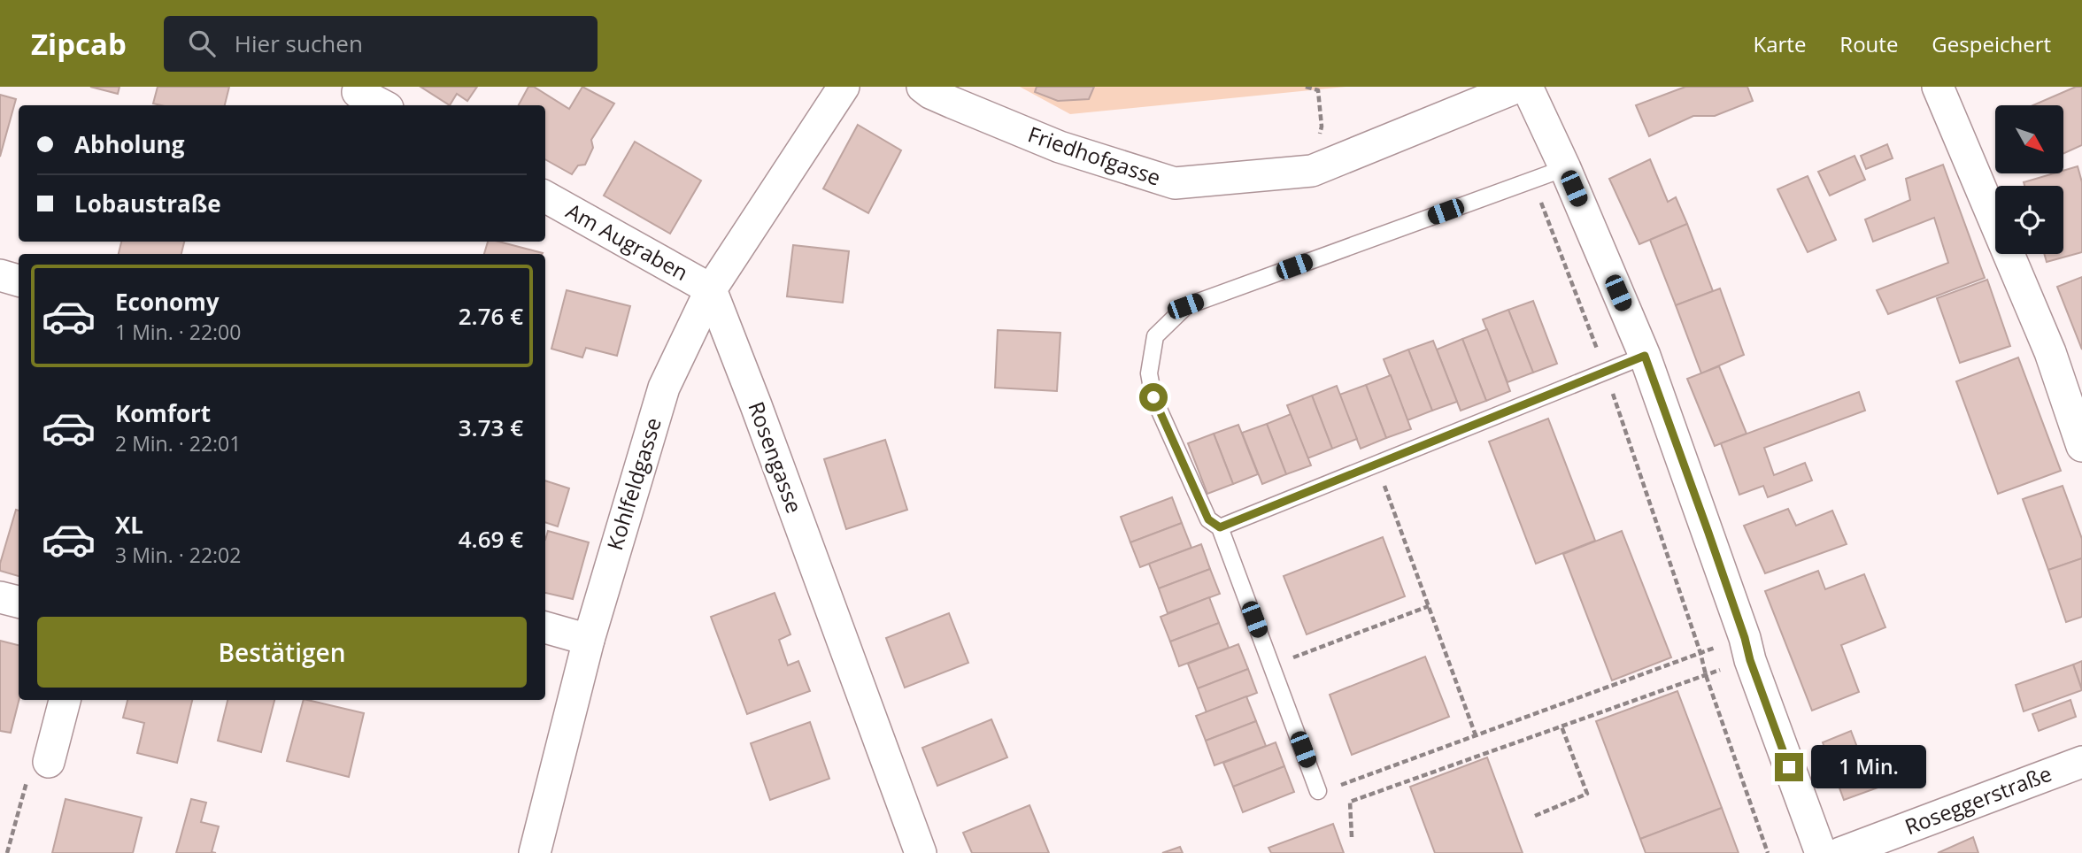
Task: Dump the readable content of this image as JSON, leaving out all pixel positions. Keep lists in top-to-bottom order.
{
  "streets": {
    "street": [
      "Friedhofgasse",
      "Am Augraben",
      "Rosengasse",
      "Kohlfeldgasse",
      "Roseggerstraße"
    ]
  },
  "crossings": [
    ["Am Augraben", "Rosengasse"],
    ["Am Augraben", "Kohlfeldgasse"],
    ["Rosengasse", "Kohlfeldgasse"]
  ],
  "north": "bottom right",
  "page": {
    "header": "Zipcab",
    "search": "Hier suchen",
    "nav": ["Karte", "Route", "Gespeichert"],
    "banner": ["Abholung", "Lobaustraße"],
    "list": [
      {
        "name": "Economy",
        "note": "1 Min. · 22:00",
        "value": "2.76 €"
      },
      {
        "name": "Komfort",
        "note": "2 Min. · 22:01",
        "value": "3.73 €"
      },
      {
        "name": "XL",
        "note": "3 Min. · 22:02",
        "value": "4.69 €"
      }
    ],
    "buttons": "Bestätigen",
    "bubble": "1 Min."
  }
}
